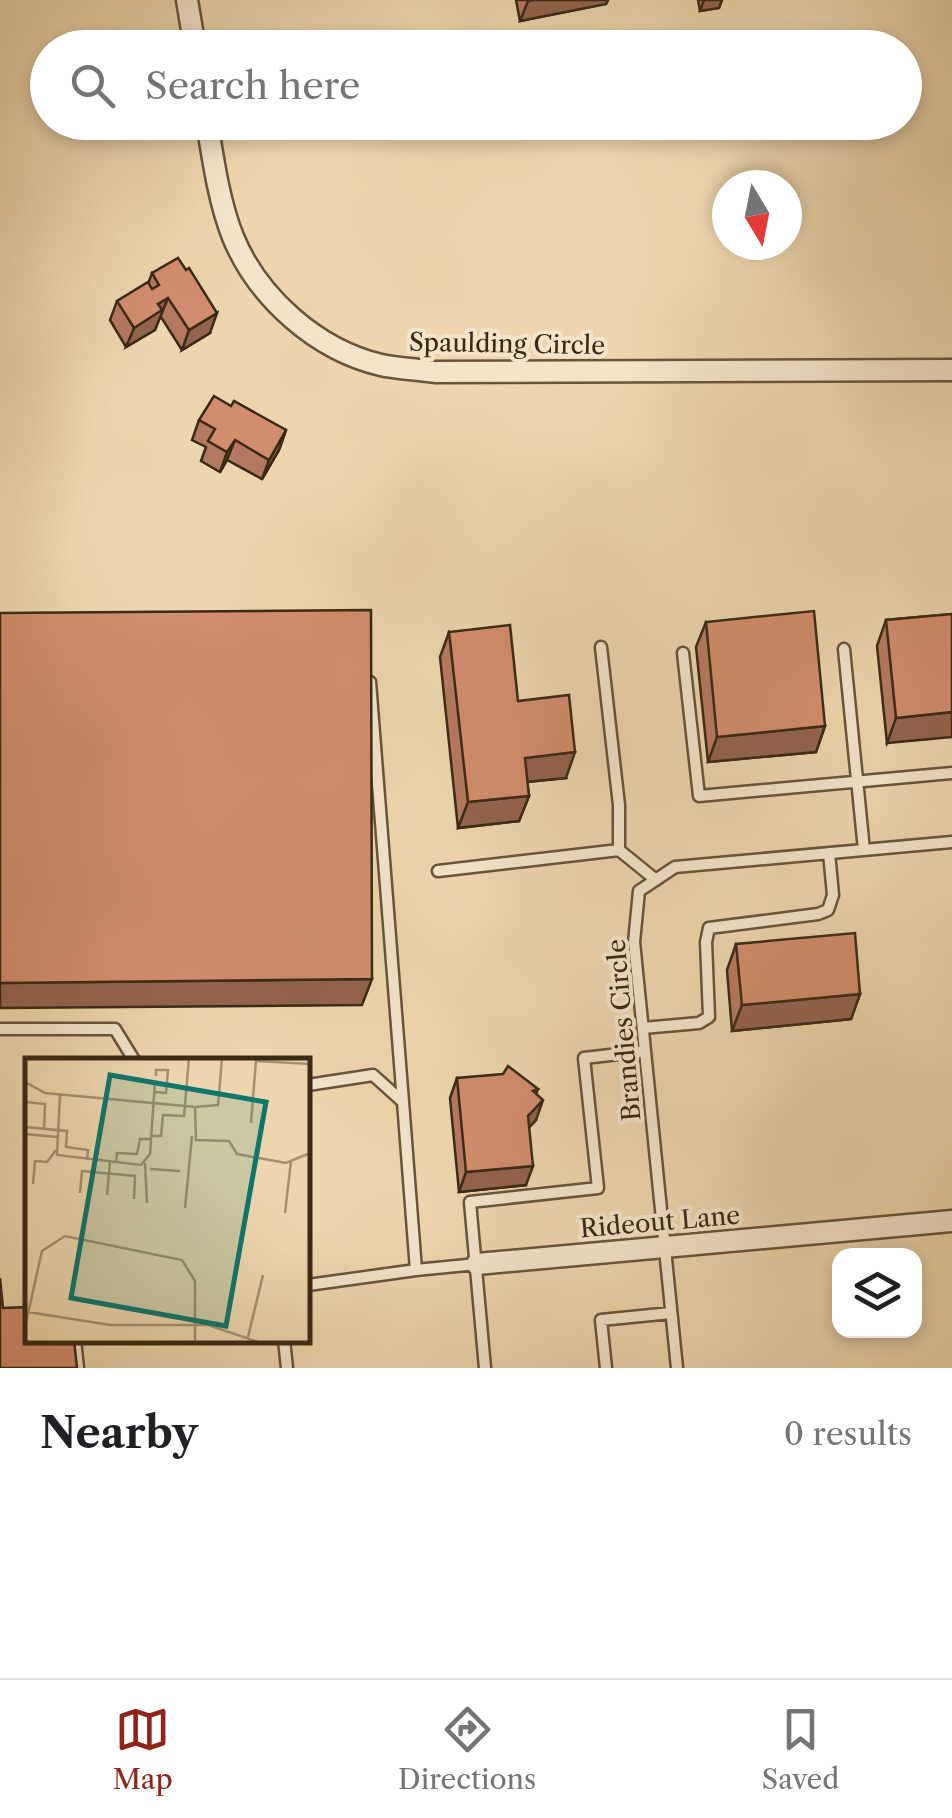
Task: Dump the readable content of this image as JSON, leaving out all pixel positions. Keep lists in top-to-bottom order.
{
  "streets": {
    "street": ["Spaulding Circle", "Rideout Lane"],
    "lane": ["Brandies Circle"]
  },
  "crossings": [
    ["Brandies Circle", "Rideout Lane"]
  ],
  "north": "bottom",
  "page": {
    "search": "Search here",
    "heading": ["Nearby", "0 results"],
    "nav": ["Map", "Directions", "Saved"]
  }
}
